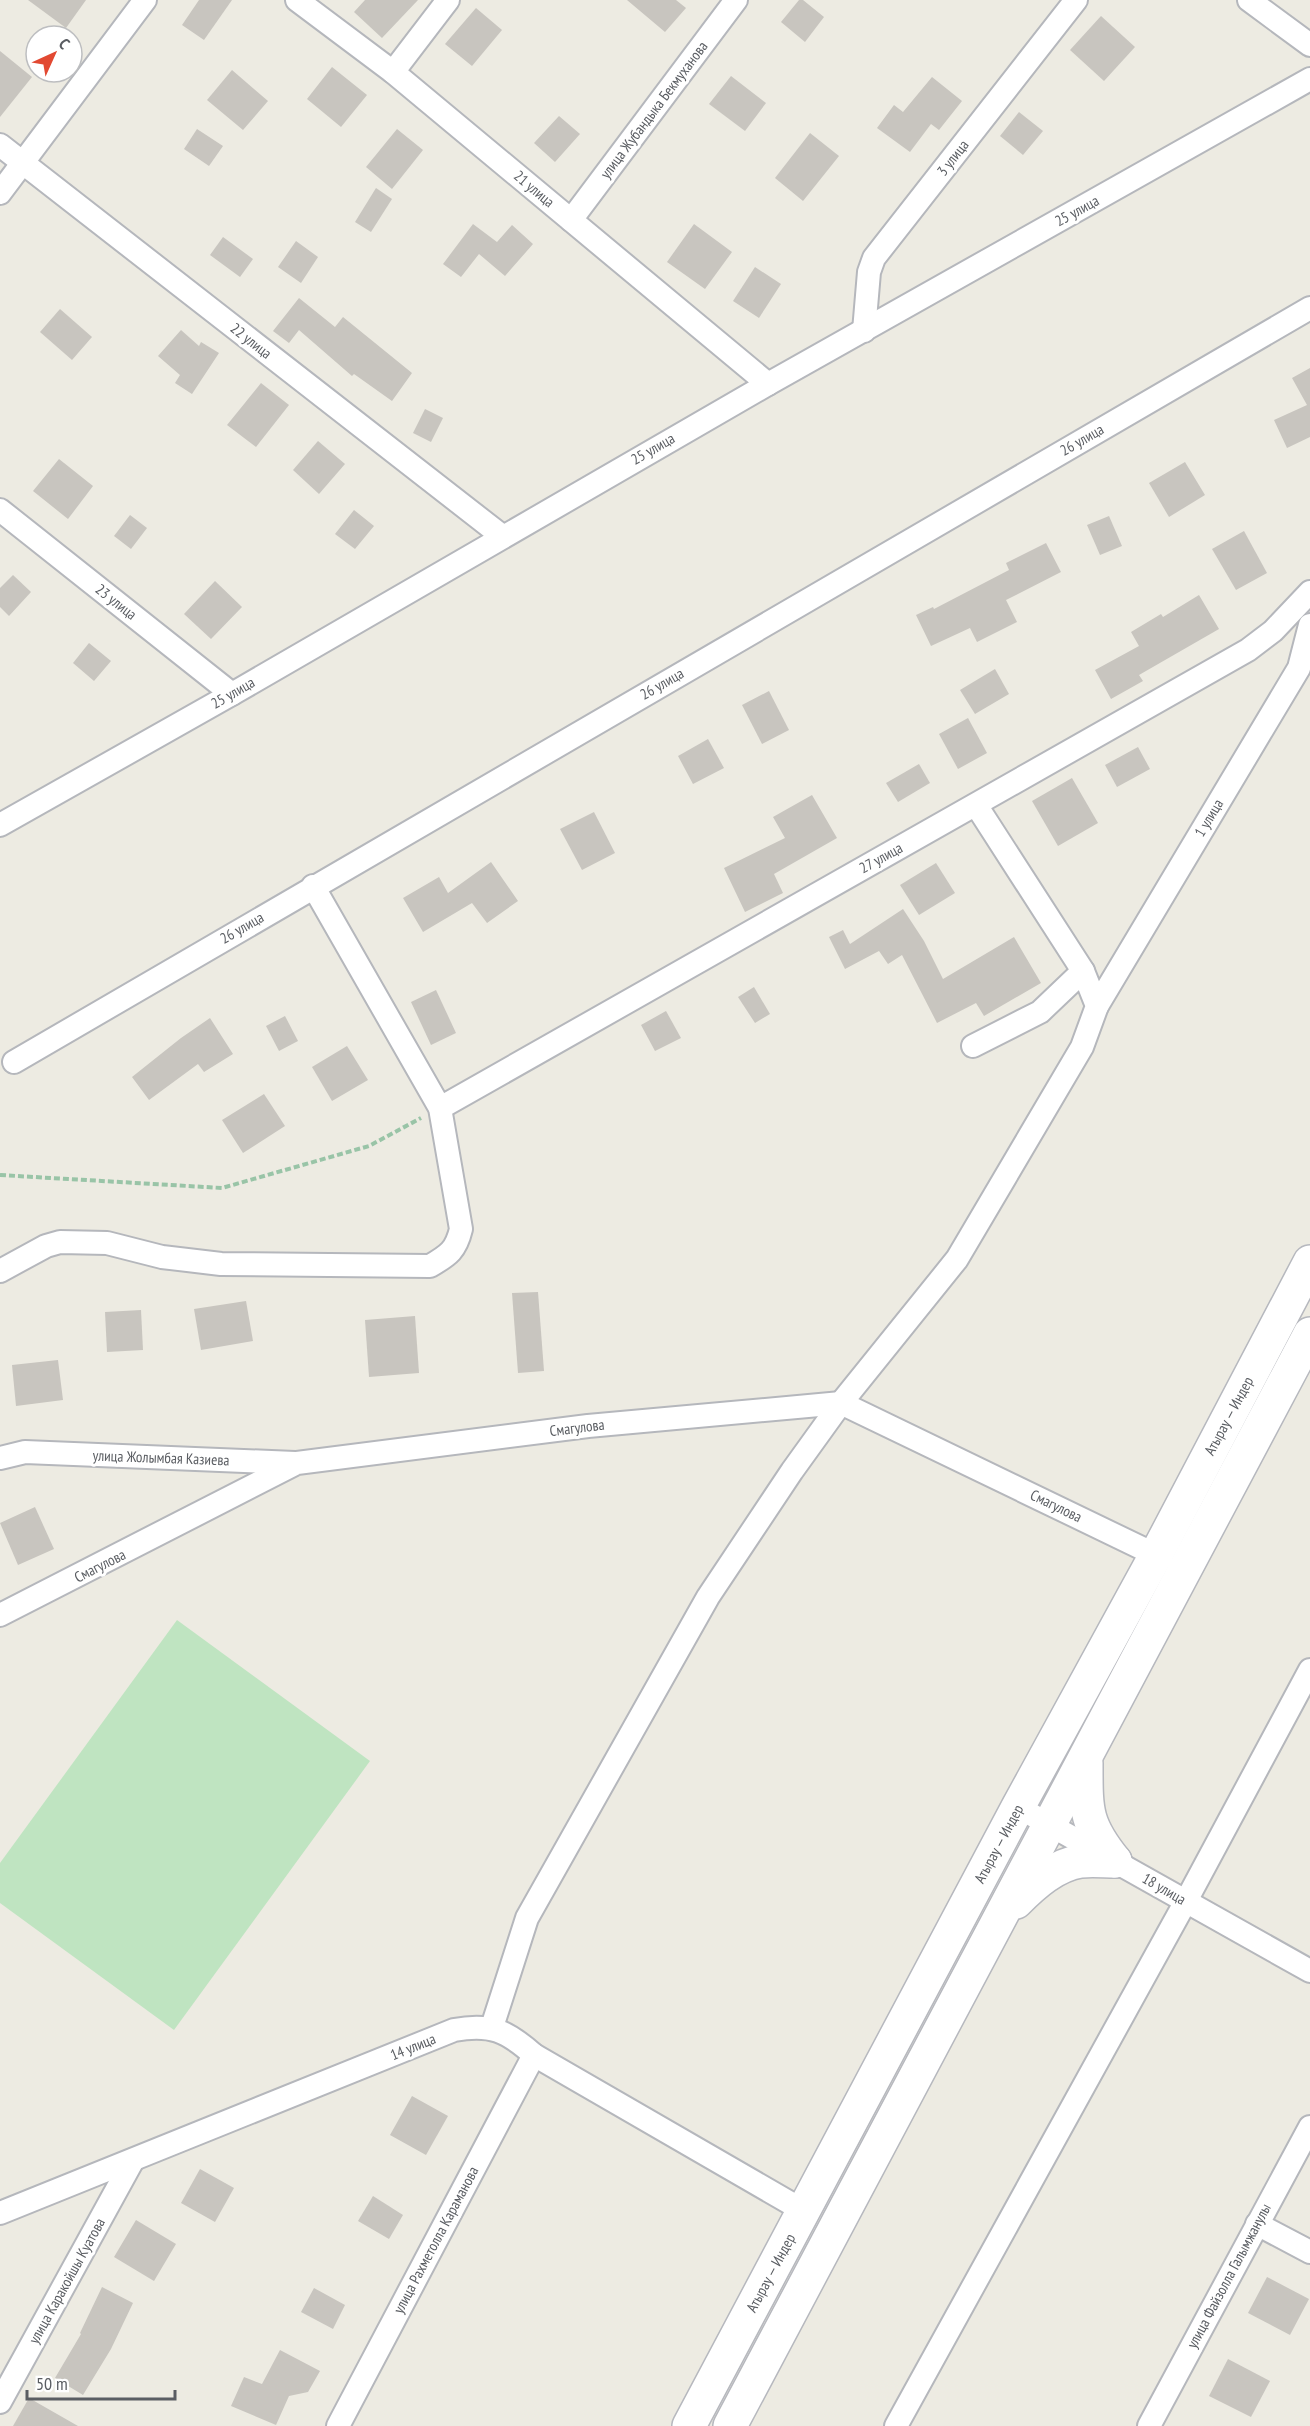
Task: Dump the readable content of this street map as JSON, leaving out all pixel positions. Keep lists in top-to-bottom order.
{
  "streets": {
    "main road": ["Атырау — Индер"],
    "street": [
      "улица Жубандыка Бекмуханова",
      "3 улица",
      "21 улица",
      "25 улица",
      "22 улица",
      "26 улица",
      "23 улица",
      "1 улица",
      "27 улица",
      "Смагулова",
      "улица Жолымбая Казиева",
      "18 улица",
      "14 улица",
      "улица Рахметолла Караманова",
      "улица Файзолла Галымжанулы",
      "улица Каракойшы Куатова"
    ]
  },
  "crossings": [
    ["улица Жубандыка Бекмуханова", "21 улица"],
    ["3 улица", "25 улица"],
    ["21 улица", "25 улица"],
    ["25 улица", "22 улица"],
    ["25 улица", "23 улица"],
    ["1 улица", "Смагулова"],
    ["1 улица", "14 улица"],
    ["Атырау — Индер", "Смагулова"],
    ["Атырау — Индер", "18 улица"],
    ["Смагулова", "улица Жолымбая Казиева"],
    ["14 улица", "улица Каракойшы Куатова"]
  ],
  "scale_bar": "50 m",
  "north": "top right"
}
